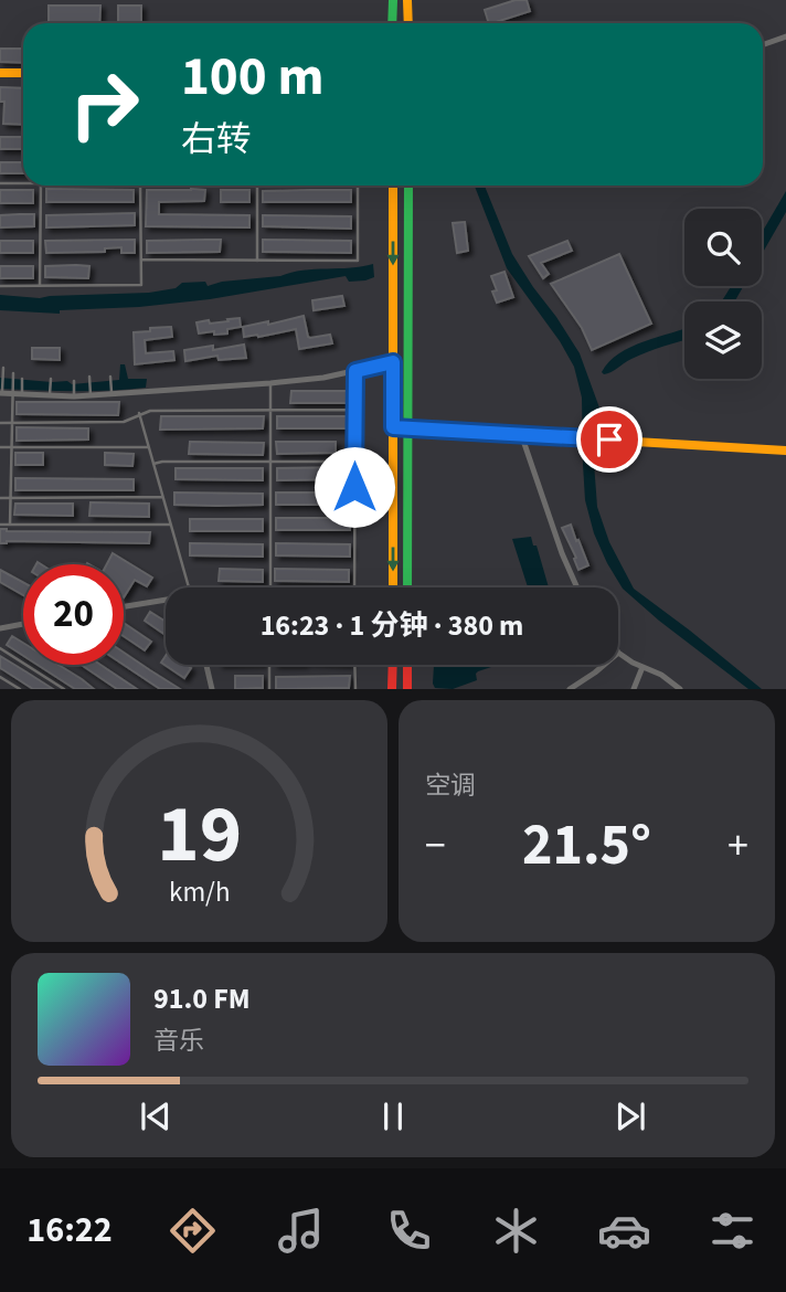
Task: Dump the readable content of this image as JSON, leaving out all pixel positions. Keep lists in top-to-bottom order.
{
  "page": {
    "turn": ["100 m", "右转"],
    "limit": "20",
    "trip": "16:23 · 1 分钟 · 380 m",
    "tile": "空调",
    "heat": ["−", "21.5°", "+"],
    "song": ["91.0 FM", "音乐"],
    "tabs": "16:22",
    "gauge": ["19", "km/h"]
  }
}
